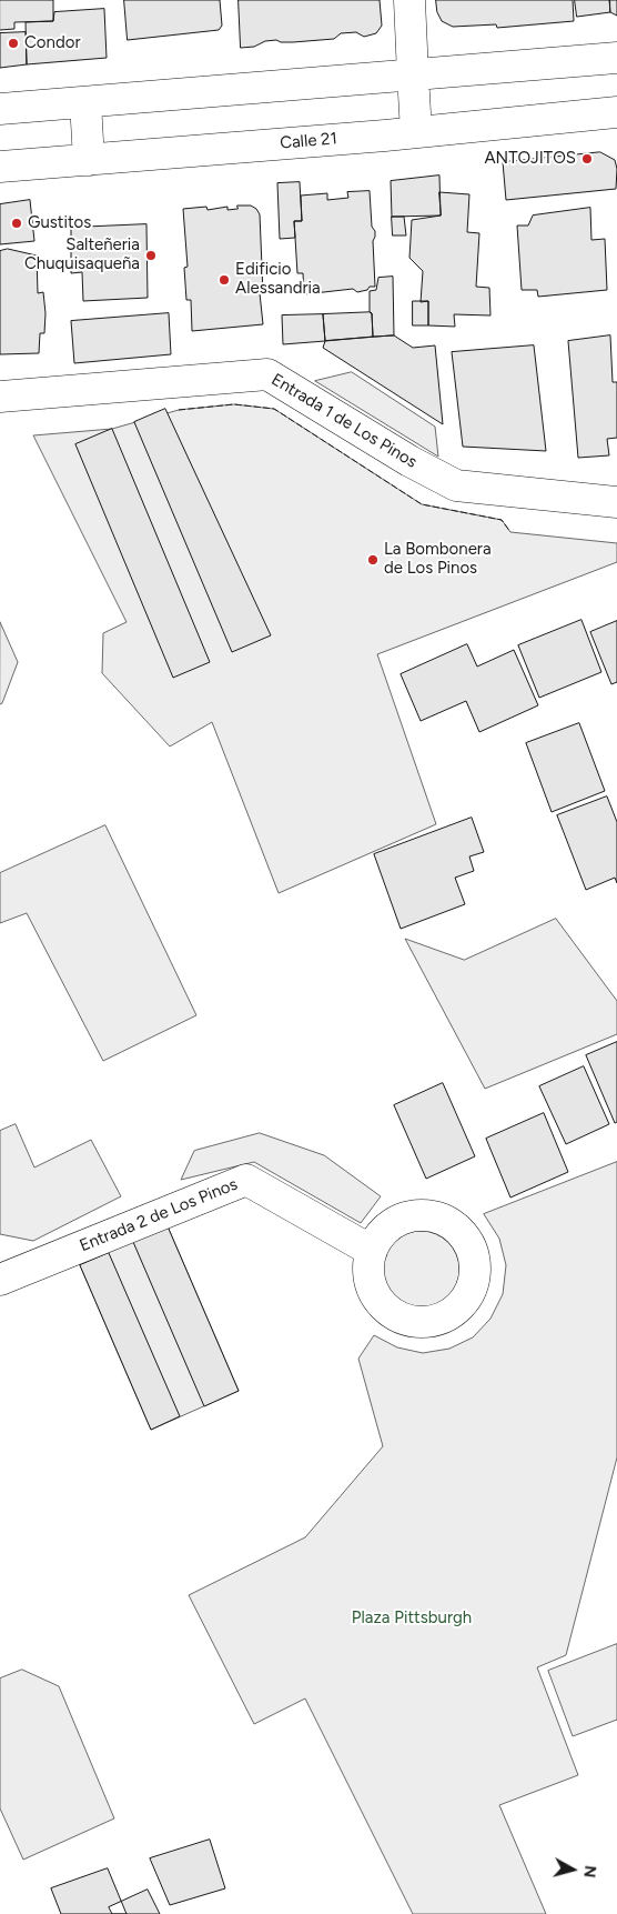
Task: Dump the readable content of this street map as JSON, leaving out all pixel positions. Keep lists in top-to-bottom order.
{
  "streets": {
    "main road": ["Calle 21", "Entrada 1 de Los Pinos", "Entrada 2 de Los Pinos"]
  },
  "parks": ["Plaza Pittsburgh"],
  "places": [
    "Condor",
    "ANTOJITOS",
    "Gustitos",
    "Salteñeria Chuquisaqueña",
    "Edificio Alessandria",
    "La Bombonera de Los Pinos"
  ],
  "north": "right"
}
